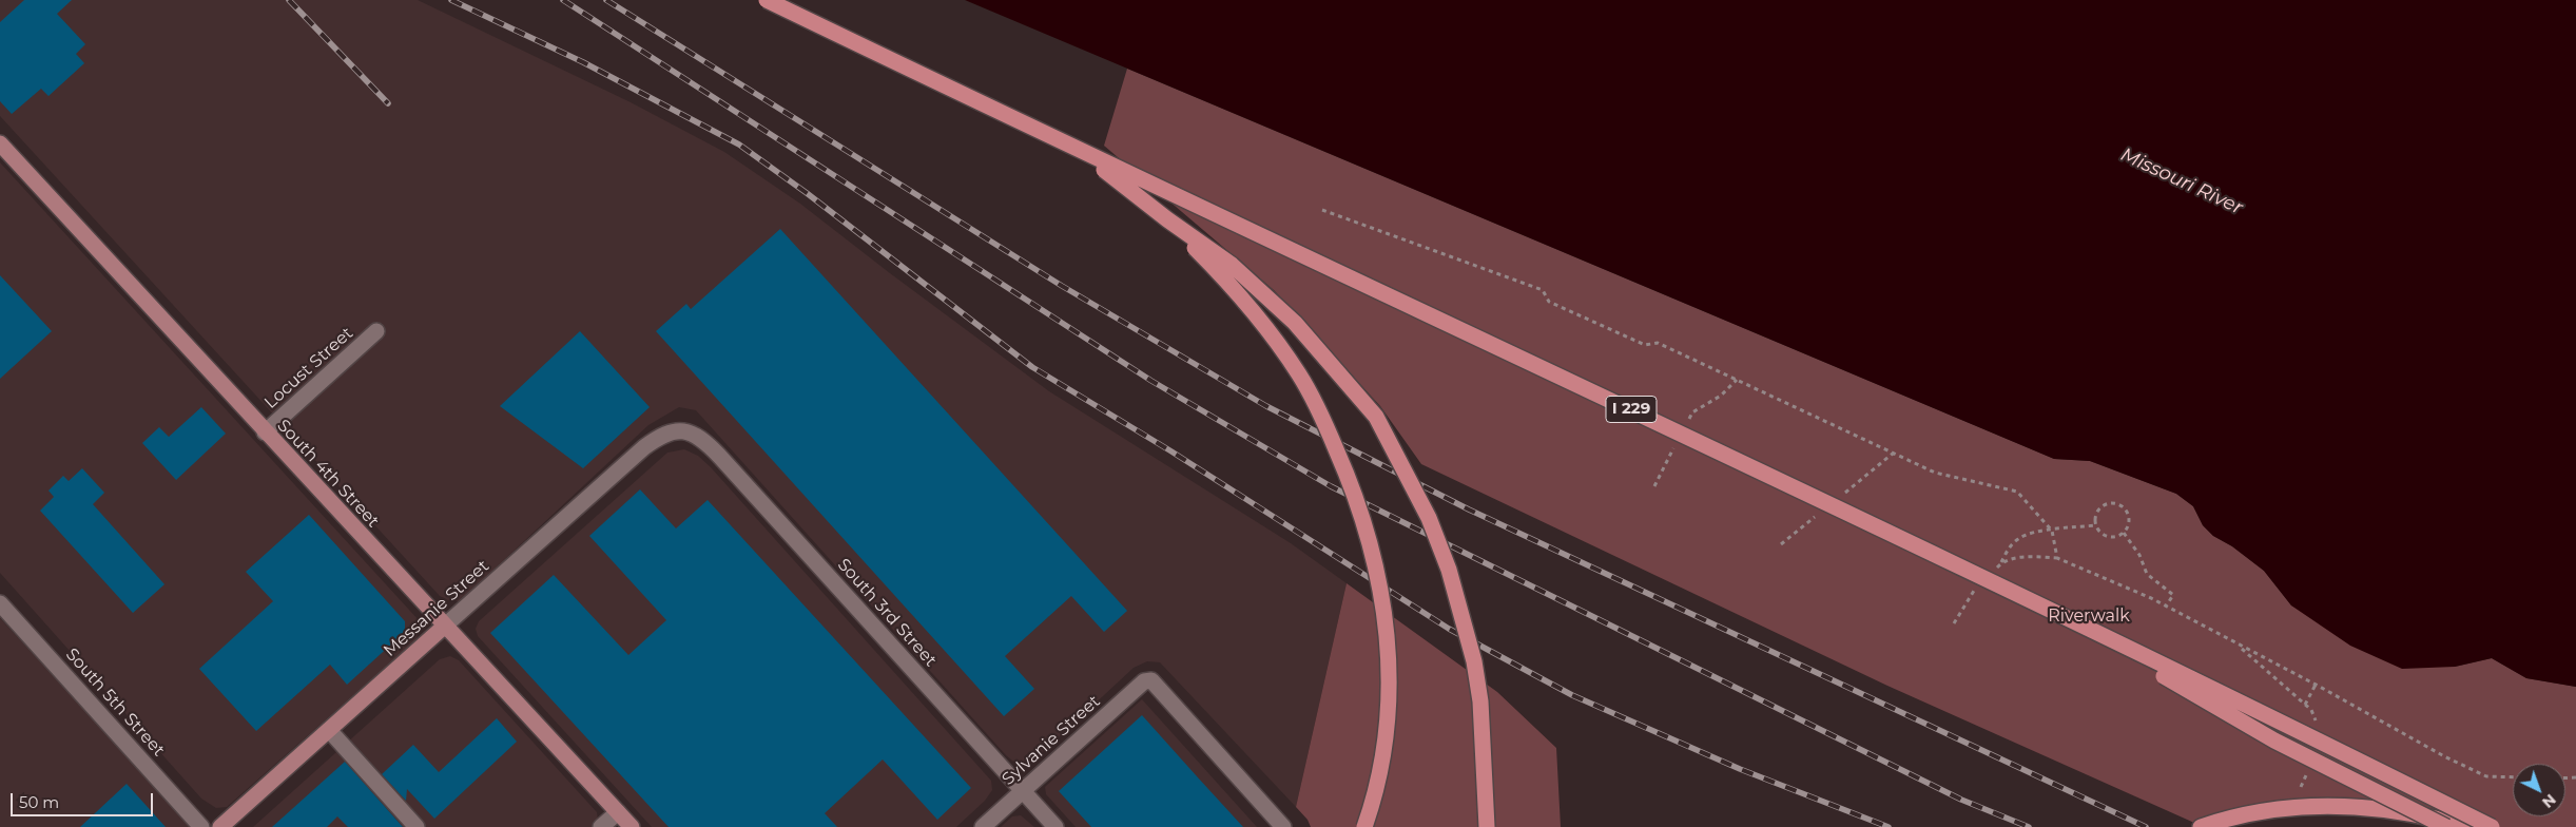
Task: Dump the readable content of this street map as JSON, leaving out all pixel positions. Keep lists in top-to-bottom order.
{
  "streets": {
    "highway": ["I 229"],
    "main road": ["South 4th Street", "Messanie Street"],
    "street": [
      "Locust Street",
      "South 3rd Street",
      "South 5th Street",
      "Sylvanie Street"
    ]
  },
  "crossings": [
    ["Locust Street", "South 4th Street"],
    ["South 4th Street", "Messanie Street"],
    ["Messanie Street", "South 3rd Street"],
    ["South 3rd Street", "Sylvanie Street"]
  ],
  "water": ["Missouri River"],
  "parks": ["Riverwalk"],
  "scale_bar": "50 m",
  "north": "bottom right"
}
